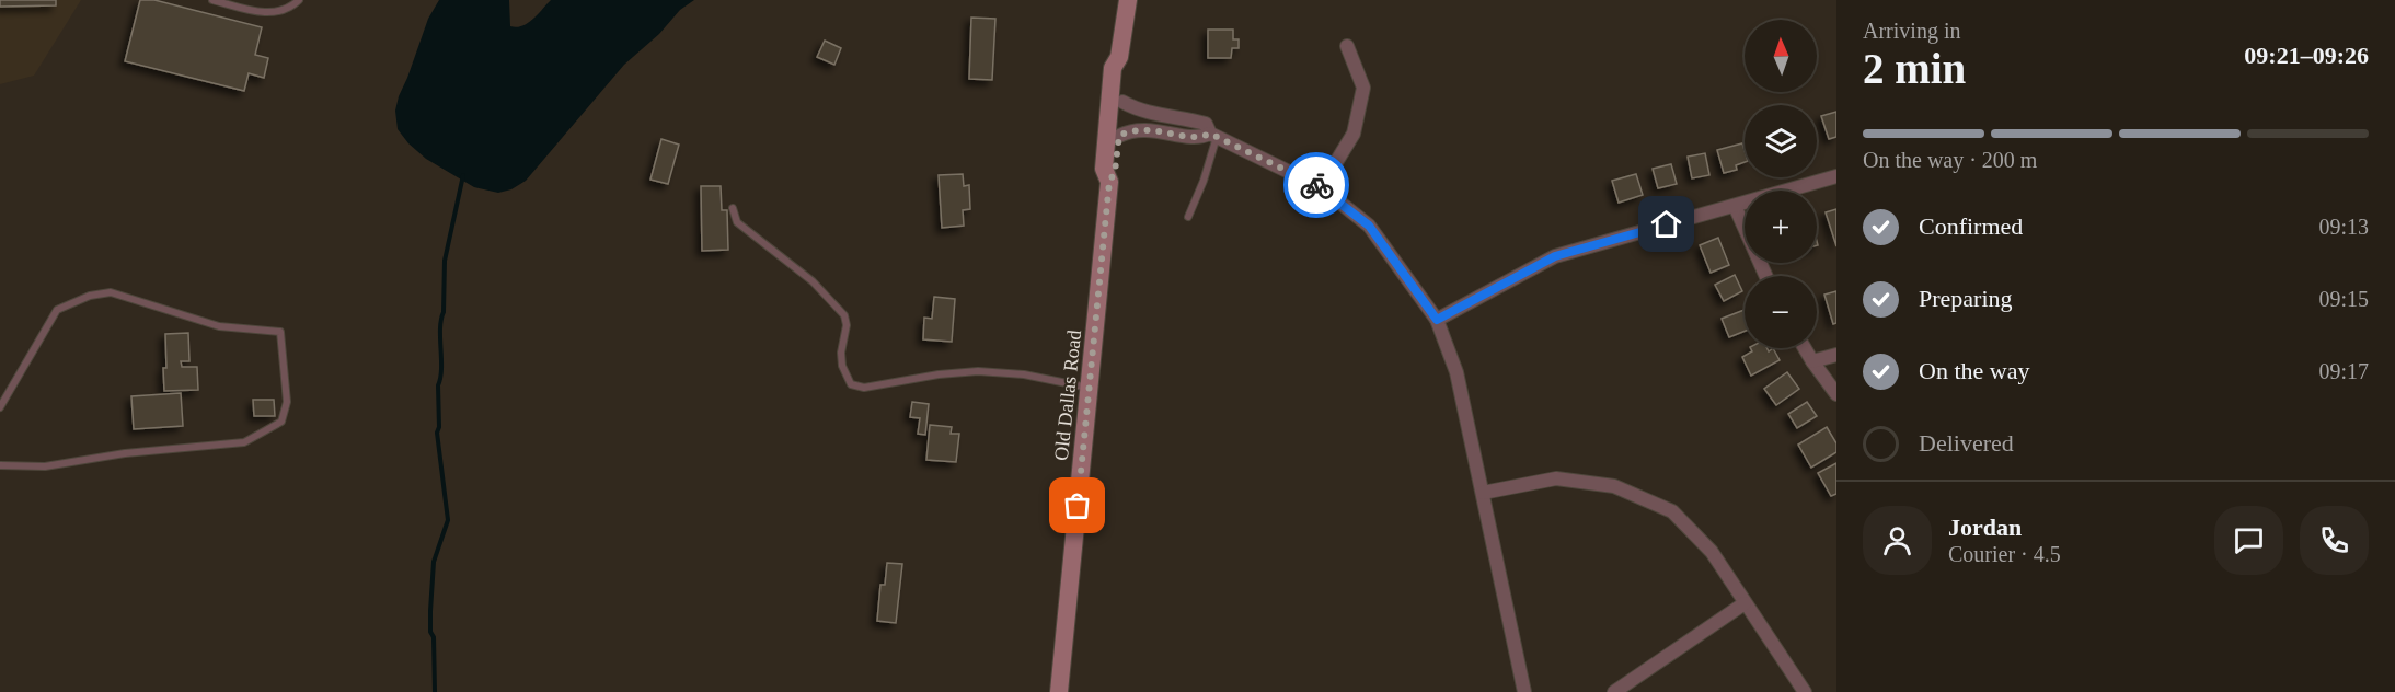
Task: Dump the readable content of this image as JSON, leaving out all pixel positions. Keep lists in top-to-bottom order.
{
  "streets": {
    "main road": ["Old Dallas Road"]
  },
  "north": "top",
  "page": {
    "heading": ["2 min", "Arriving in", "09:21–09:26"],
    "panel": ["Jordan", "Courier · 4.5"],
    "map_buttons": ["+", "−"],
    "bar": "On the way · 200 m",
    "list": [
      ["Confirmed", "09:13"],
      ["Preparing", "09:15"],
      ["On the way", "09:17"],
      "Delivered"
    ]
  }
}
